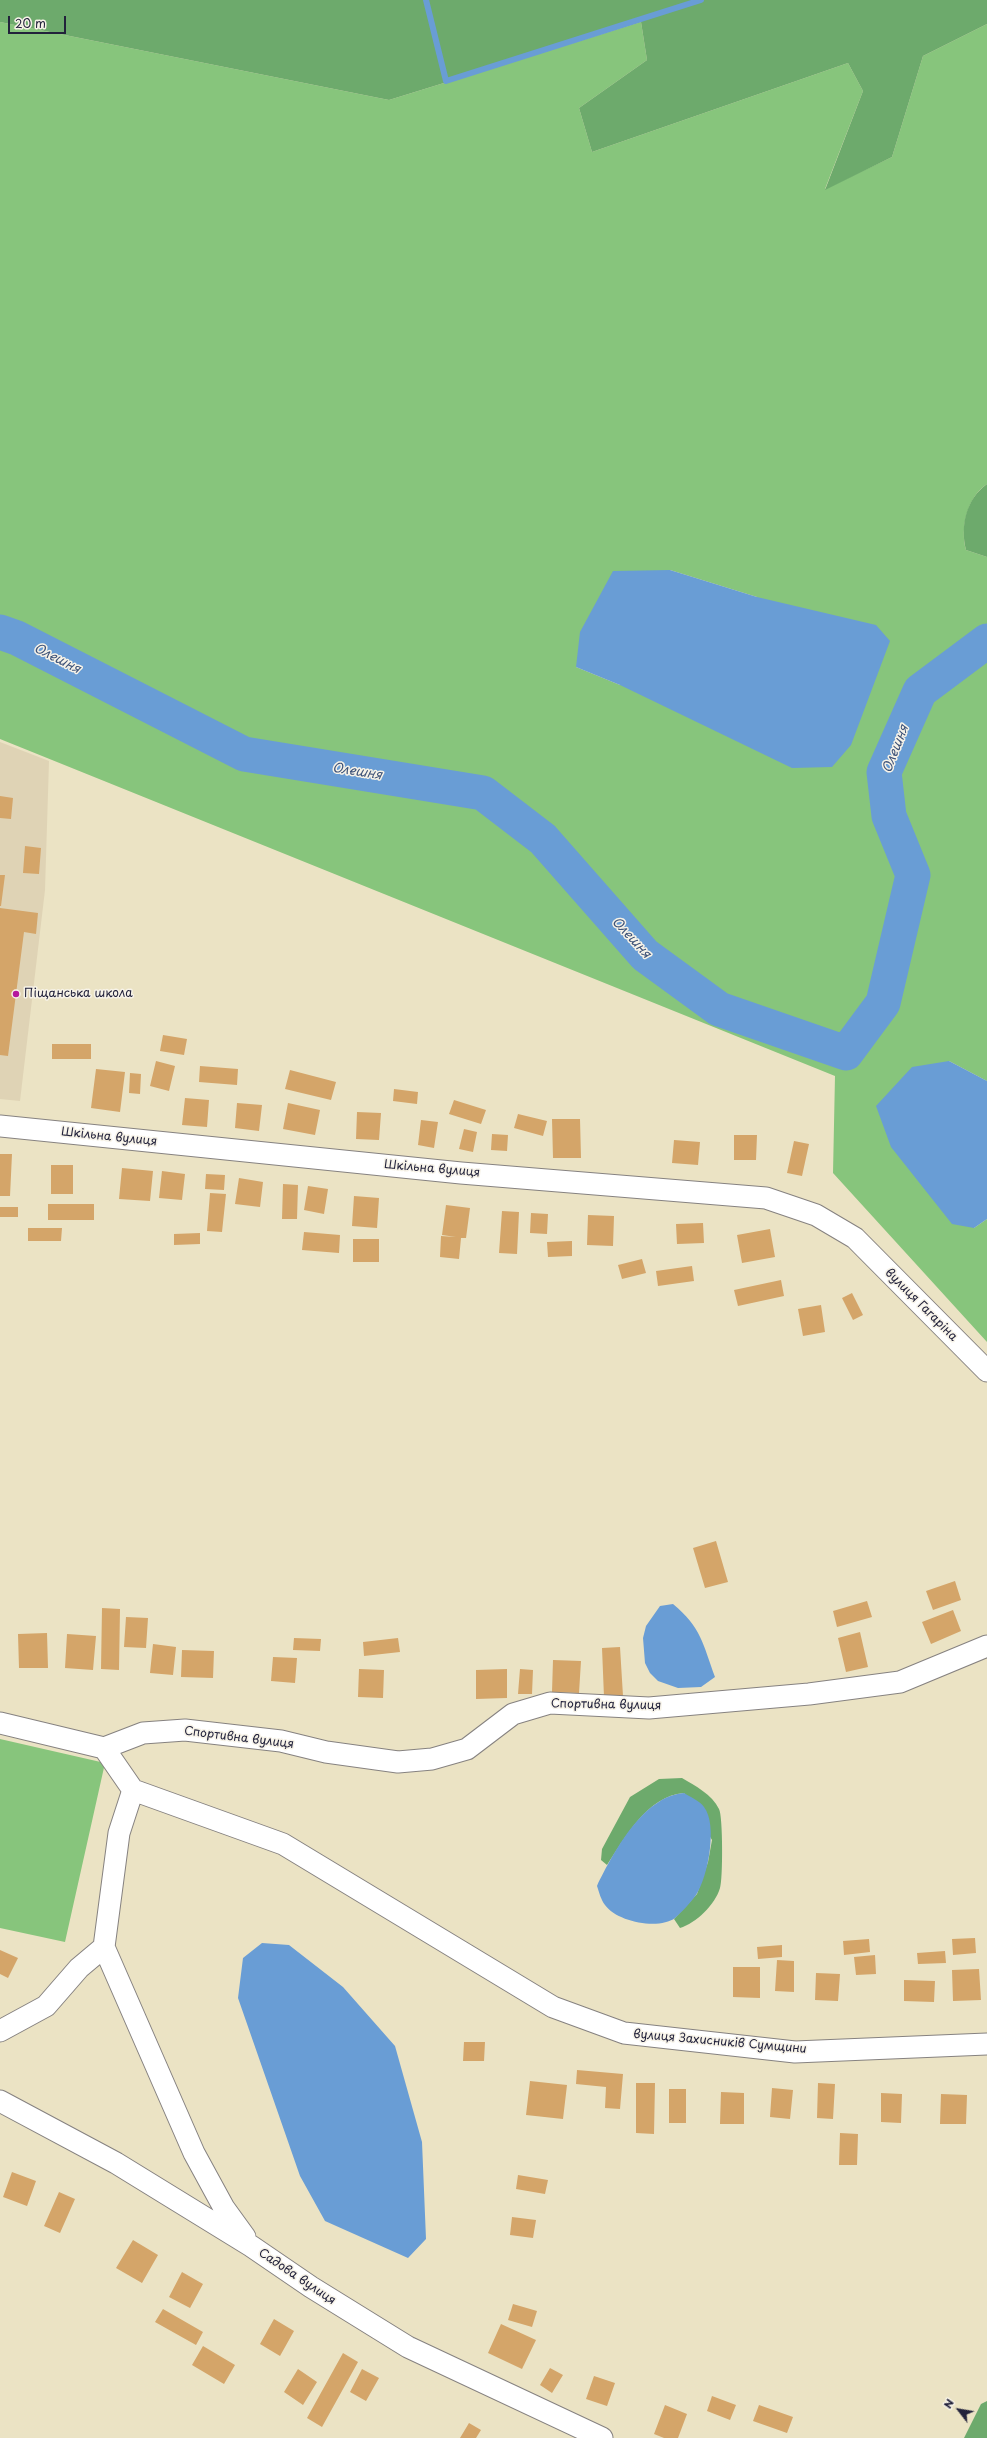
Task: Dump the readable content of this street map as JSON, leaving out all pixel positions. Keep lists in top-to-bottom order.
{
  "streets": {
    "street": [
      "Шкільна вулиця",
      "вулиця Гагаріна",
      "Спортивна вулиця",
      "вулиця Захисників Сумщини",
      "Садова вулиця"
    ]
  },
  "crossings": [
    ["Шкільна вулиця", "вулиця Гагаріна"]
  ],
  "water": ["Олешня"],
  "places": ["Піщанська школа"],
  "scale_bar": "20 m",
  "north": "top left"
}
